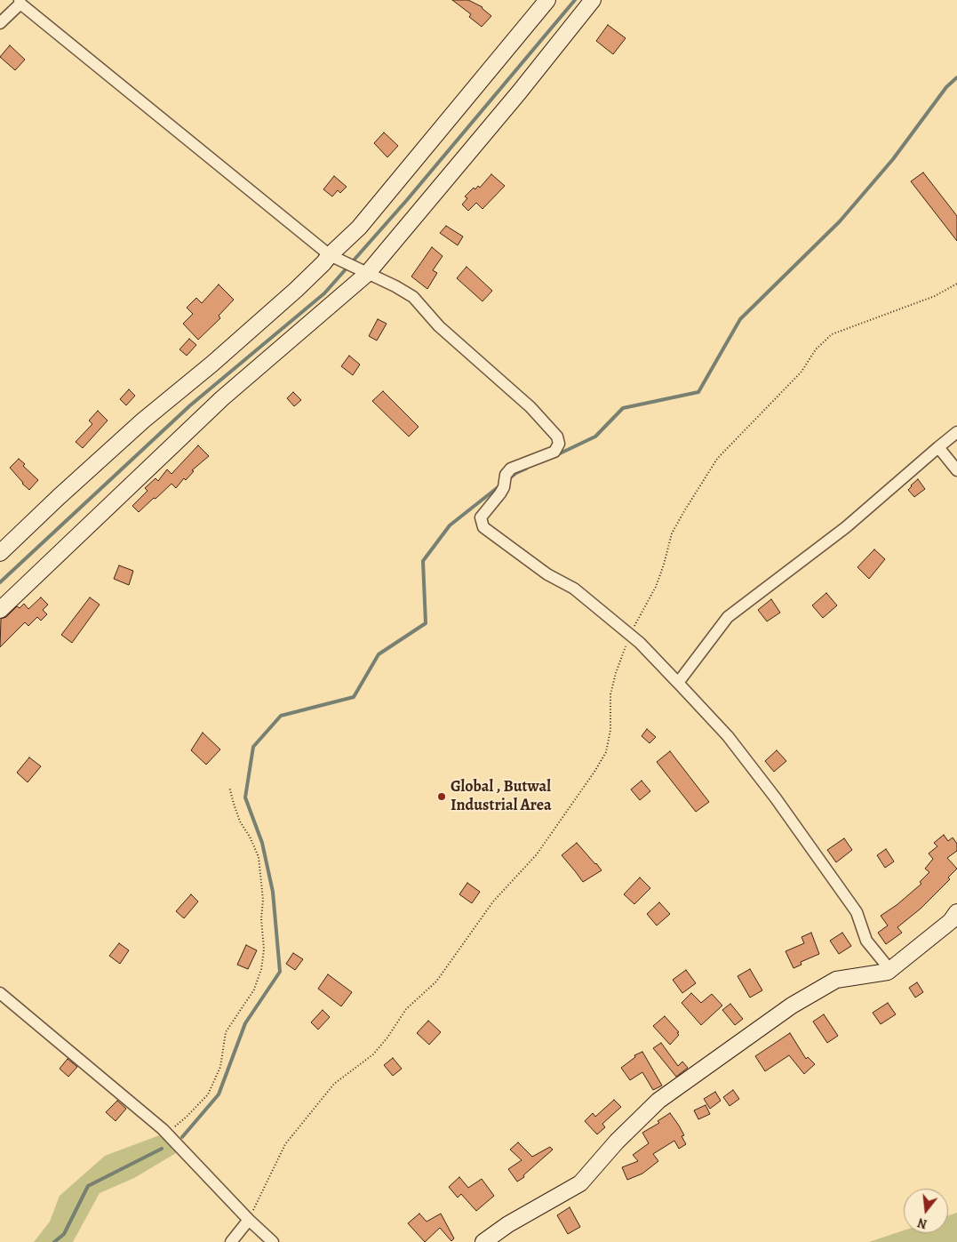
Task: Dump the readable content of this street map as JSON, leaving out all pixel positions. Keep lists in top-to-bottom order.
{
  "places": ["Global , Butwal Industrial Area"],
  "north": "bottom"
}
